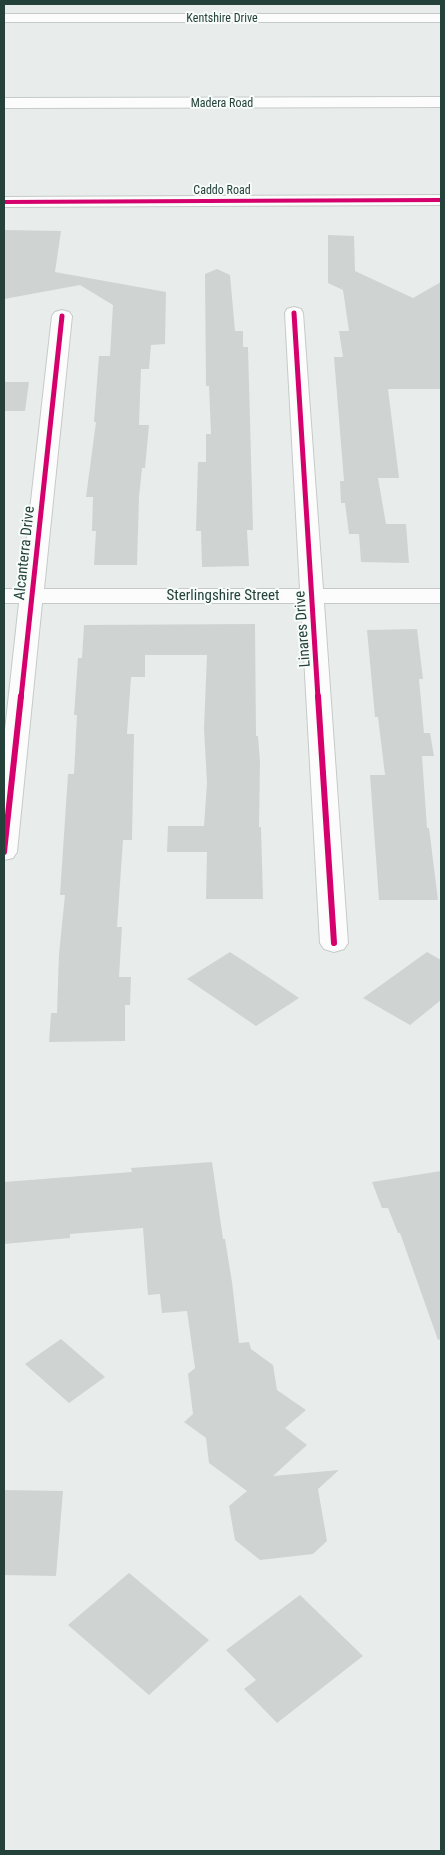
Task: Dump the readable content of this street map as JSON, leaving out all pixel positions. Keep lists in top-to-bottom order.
{
  "streets": {
    "street": [
      "Kentshire Drive",
      "Madera Road",
      "Caddo Road",
      "Alcanterra Drive",
      "Sterlingshire Street",
      "Linares Drive"
    ]
  },
  "crossings": [
    ["Alcanterra Drive", "Sterlingshire Street"],
    ["Sterlingshire Street", "Linares Drive"]
  ]
}
